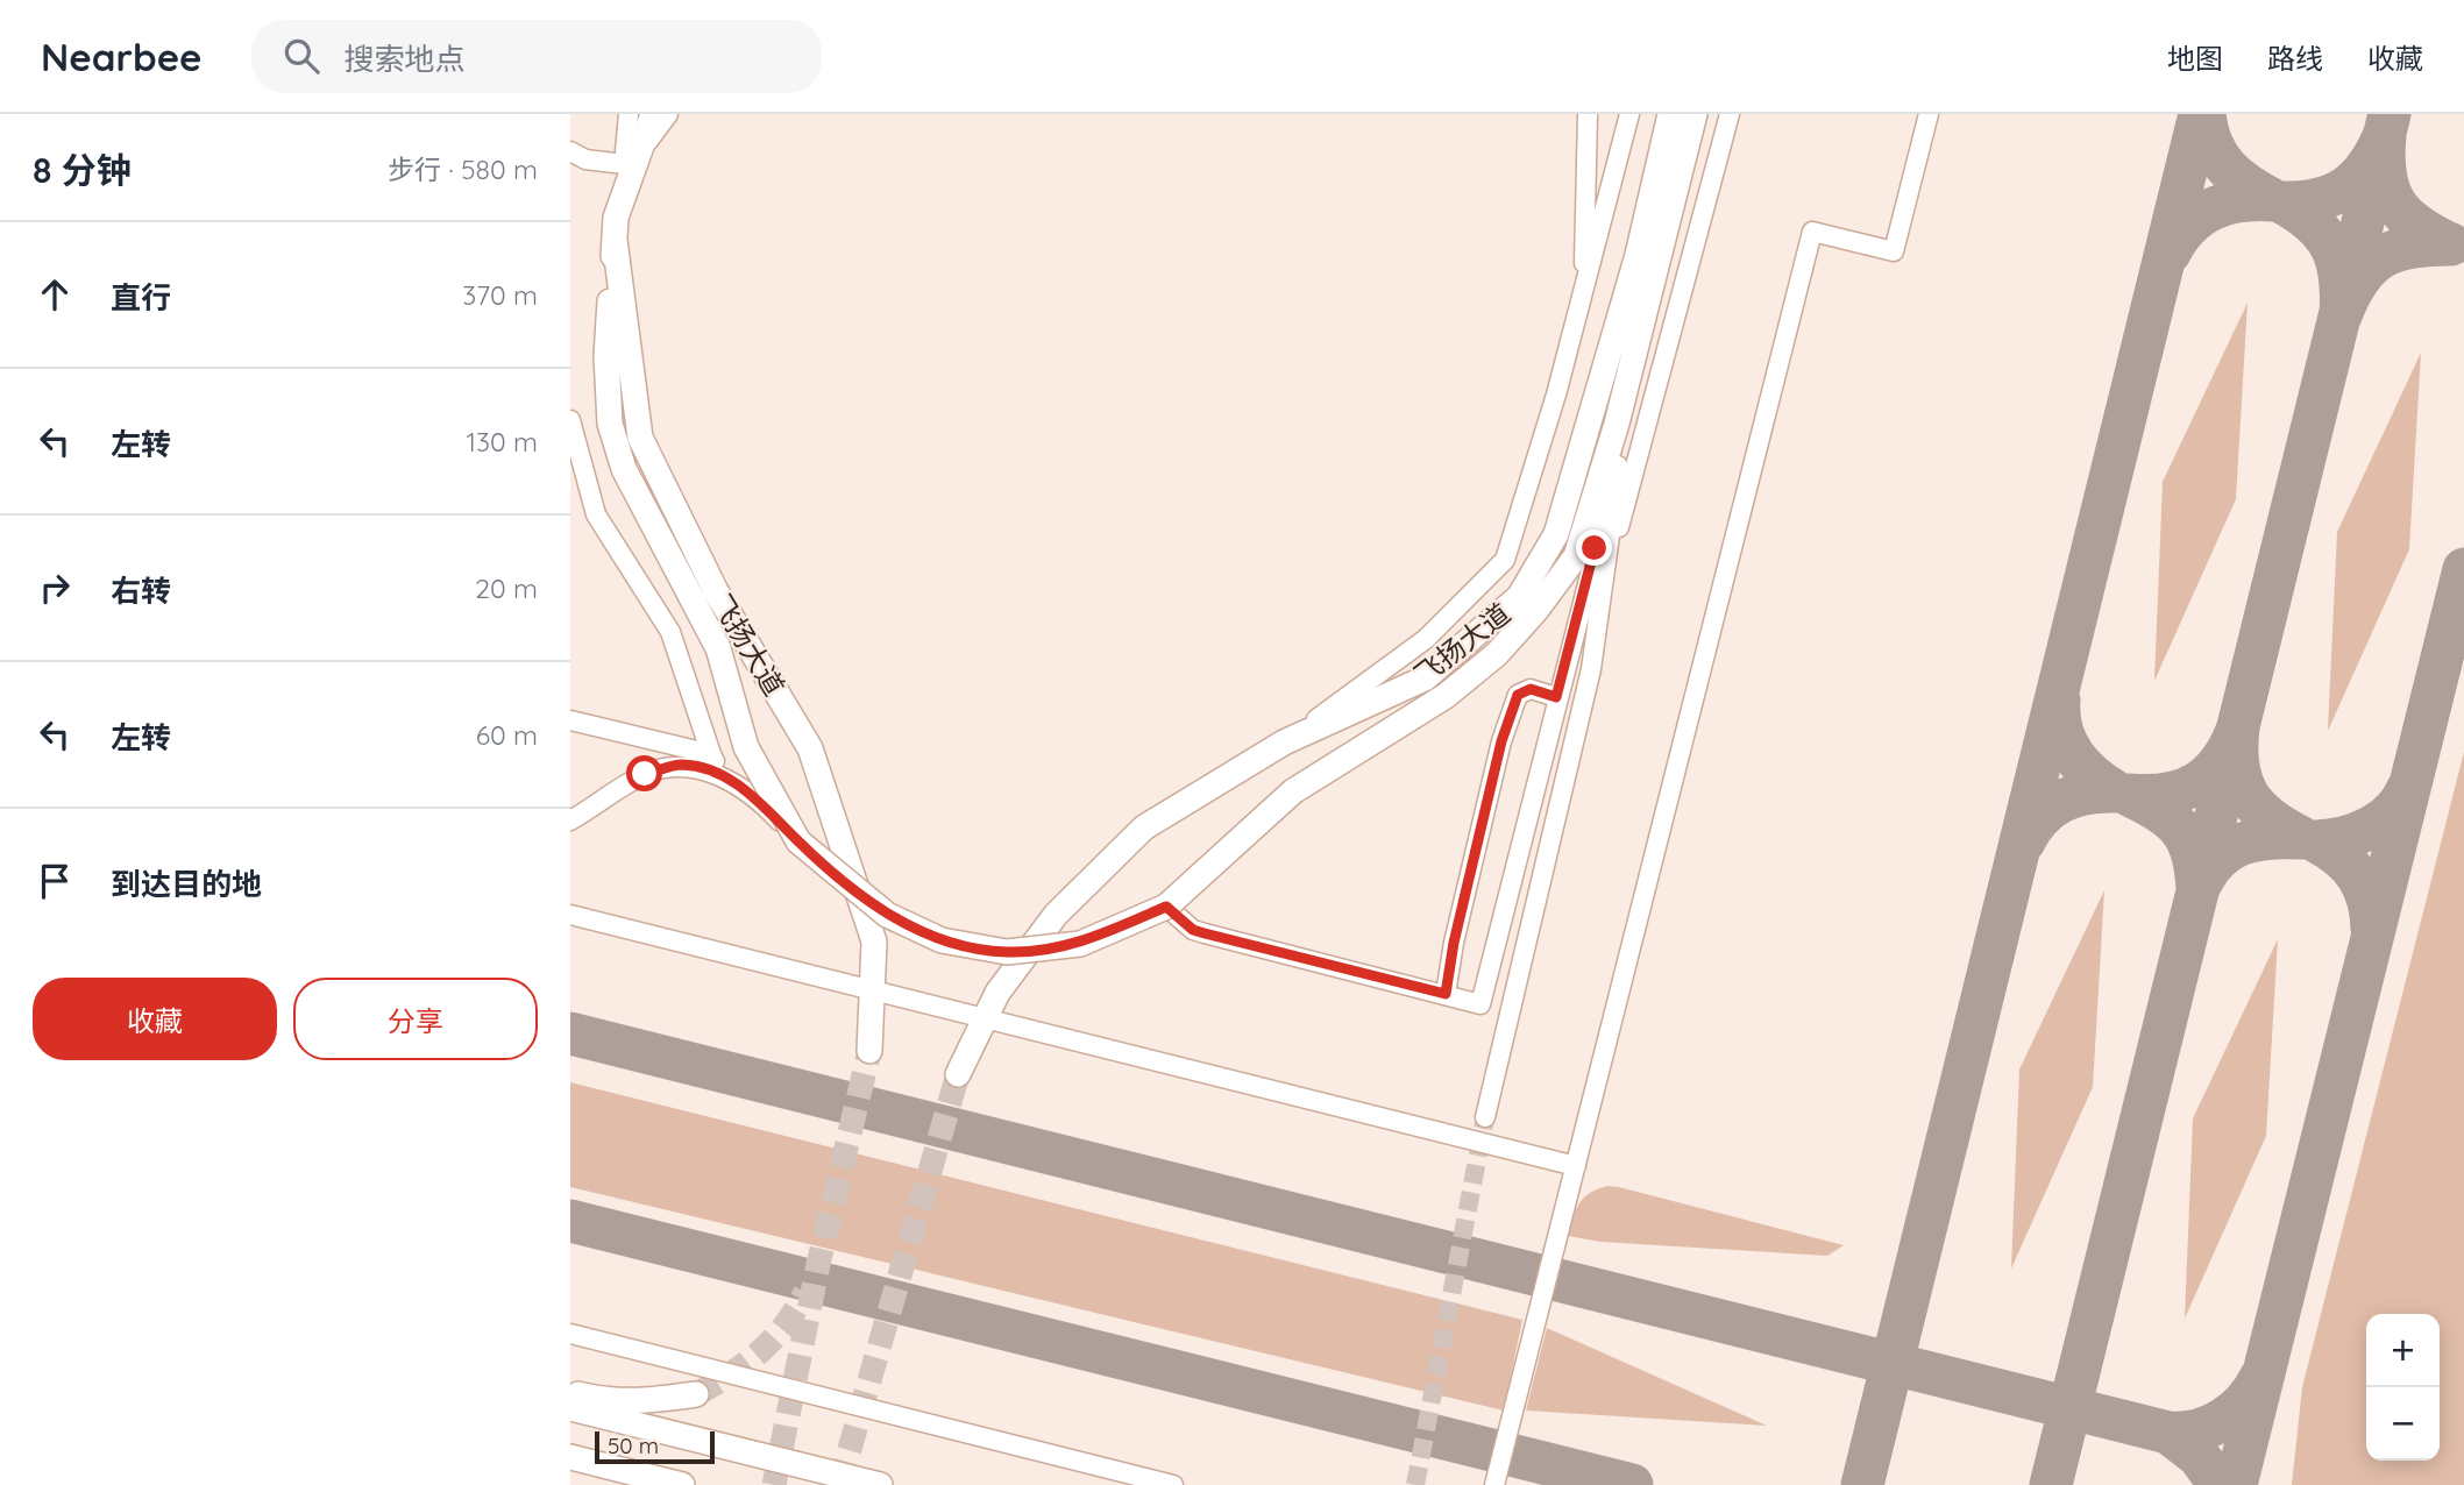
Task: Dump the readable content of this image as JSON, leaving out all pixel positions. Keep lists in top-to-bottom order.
{
  "streets": {
    "main road": ["飞扬大道"]
  },
  "scale_bar": "50 m",
  "page": {
    "header": "Nearbee",
    "search": "搜索地点",
    "nav": ["地图", "路线", "收藏"],
    "heading": ["8 分钟", "步行 · 580 m"],
    "list": [
      ["直行", "370 m"],
      ["左转", "130 m"],
      ["右转", "20 m"],
      ["左转", "60 m"],
      "到达目的地"
    ],
    "buttons": ["收藏", "分享"],
    "map_buttons": ["+", "−"],
    "scale": "50 m"
  }
}
